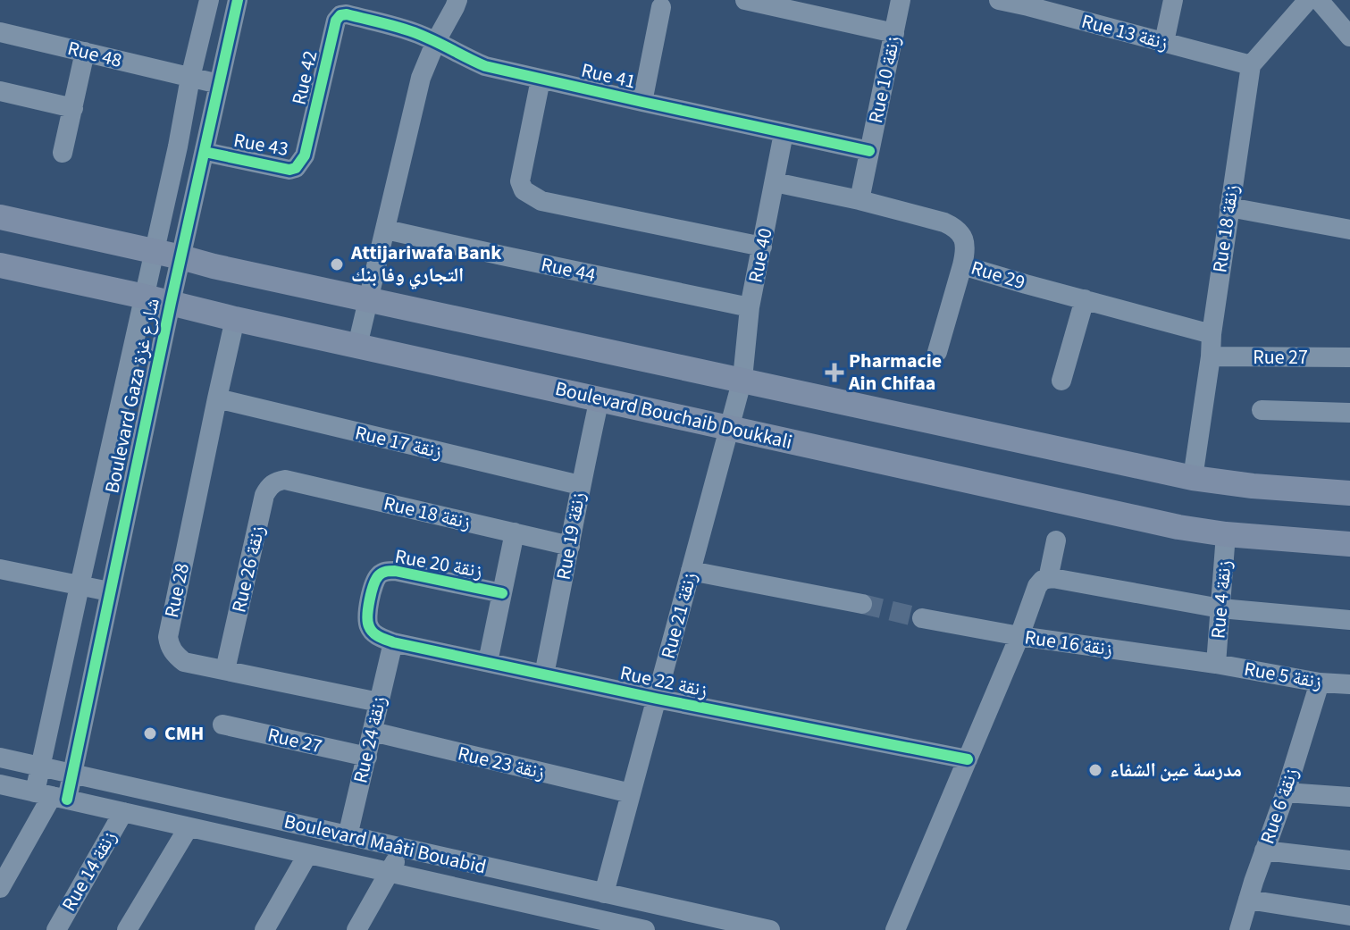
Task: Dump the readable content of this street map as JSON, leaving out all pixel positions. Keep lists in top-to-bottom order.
{
  "streets": {
    "main road": ["Boulevard Bouchaib Doukkali"],
    "street": [
      "Rue 13 زنقة",
      "Rue 48",
      "Rue 41",
      "Rue 42",
      "Rue 10 زنقة",
      "Rue 43",
      "Rue 18 زنقة",
      "Rue 40",
      "Rue 44",
      "Rue 29",
      "Rue 27",
      "Boulevard Gaza شارع غزة",
      "Rue 17 زنقة",
      "Rue 19 زنقة",
      "Rue 20 زنقة",
      "Rue 26 زنقة",
      "Rue 28",
      "Rue 4 زنقة",
      "Rue 21 زنقة",
      "Rue 16 زنقة",
      "Rue 5 زنقة",
      "Rue 22 زنقة",
      "Rue 24 زنقة",
      "Rue 23 زنقة",
      "Rue 6 زنقة",
      "Boulevard Maâti Bouabid",
      "Rue 14 زنقة"
    ]
  },
  "crossings": [
    ["Rue 13 زنقة", "Rue 18 زنقة"],
    ["Rue 48", "Boulevard Gaza شارع غزة"],
    ["Rue 41", "Rue 42"],
    ["Rue 41", "Rue 10 زنقة"],
    ["Rue 41", "Rue 40"],
    ["Rue 42", "Rue 43"],
    ["Rue 10 زنقة", "Rue 29"],
    ["Rue 43", "Boulevard Gaza شارع غزة"],
    ["Rue 18 زنقة", "Rue 29"],
    ["Rue 18 زنقة", "Rue 27"],
    ["Rue 18 زنقة", "Rue 19 زنقة"],
    ["Rue 18 زنقة", "Rue 20 زنقة"],
    ["Rue 18 زنقة", "Rue 26 زنقة"],
    ["Rue 40", "Rue 44"],
    ["Rue 40", "Rue 29"],
    ["Rue 40", "Rue 21 زنقة"],
    ["Rue 27", "Rue 24 زنقة"],
    ["Boulevard Gaza شارع غزة", "Boulevard Bouchaib Doukkali"],
    ["Boulevard Gaza شارع غزة", "Boulevard Maâti Bouabid"],
    ["Boulevard Bouchaib Doukkali", "Rue 19 زنقة"],
    ["Boulevard Bouchaib Doukkali", "Rue 28"],
    ["Boulevard Bouchaib Doukkali", "Rue 4 زنقة"],
    ["Boulevard Bouchaib Doukkali", "Rue 21 زنقة"],
    ["Rue 17 زنقة", "Rue 19 زنقة"],
    ["Rue 17 زنقة", "Rue 28"],
    ["Rue 19 زنقة", "Rue 22 زنقة"],
    ["Rue 20 زنقة", "Rue 22 زنقة"],
    ["Rue 26 زنقة", "Rue 28"],
    ["Rue 28", "Rue 24 زنقة"],
    ["Rue 4 زنقة", "Rue 16 زنقة"],
    ["Rue 4 زنقة", "Rue 5 زنقة"],
    ["Rue 21 زنقة", "Rue 22 زنقة"],
    ["Rue 21 زنقة", "Rue 23 زنقة"],
    ["Rue 21 زنقة", "Boulevard Maâti Bouabid"],
    ["Rue 16 زنقة", "Rue 5 زنقة"],
    ["Rue 5 زنقة", "Rue 6 زنقة"],
    ["Rue 22 زنقة", "Rue 24 زنقة"],
    ["Rue 24 زنقة", "Rue 23 زنقة"],
    ["Rue 24 زنقة", "Boulevard Maâti Bouabid"],
    ["Boulevard Maâti Bouabid", "Rue 14 زنقة"]
  ],
  "places": {
    "other": ["Attijariwafa Bank التجاري وفا بنك", "CMH", "مدرسة عين الشفاء"],
    "health": ["Pharmacie Ain Chifaa"]
  }
}
